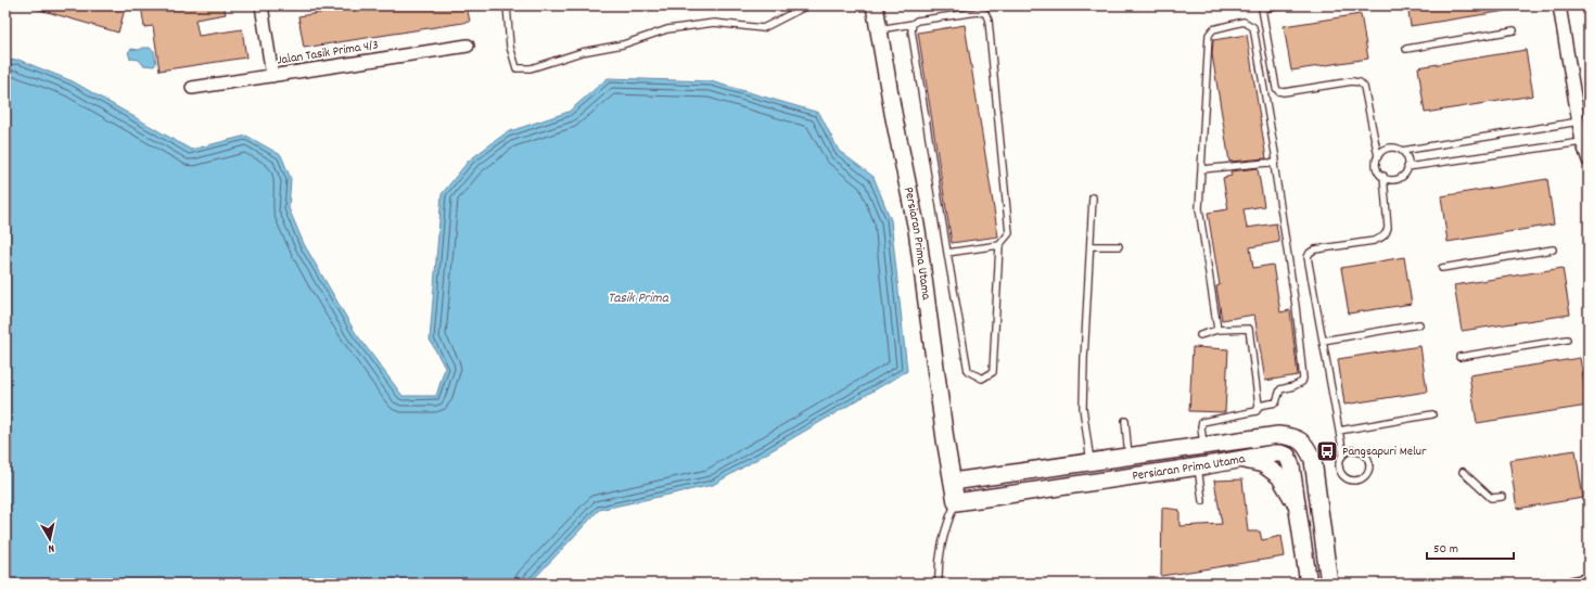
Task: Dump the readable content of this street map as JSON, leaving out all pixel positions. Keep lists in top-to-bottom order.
{
  "streets": {
    "main road": ["Persiaran Prima Utama"],
    "street": ["Jalan Tasik Prima 4/3"]
  },
  "water": ["Tasik Prima"],
  "places": {
    "bus stop": ["Pangsapuri Melur"]
  },
  "scale_bar": "50 m",
  "north": "bottom"
}
